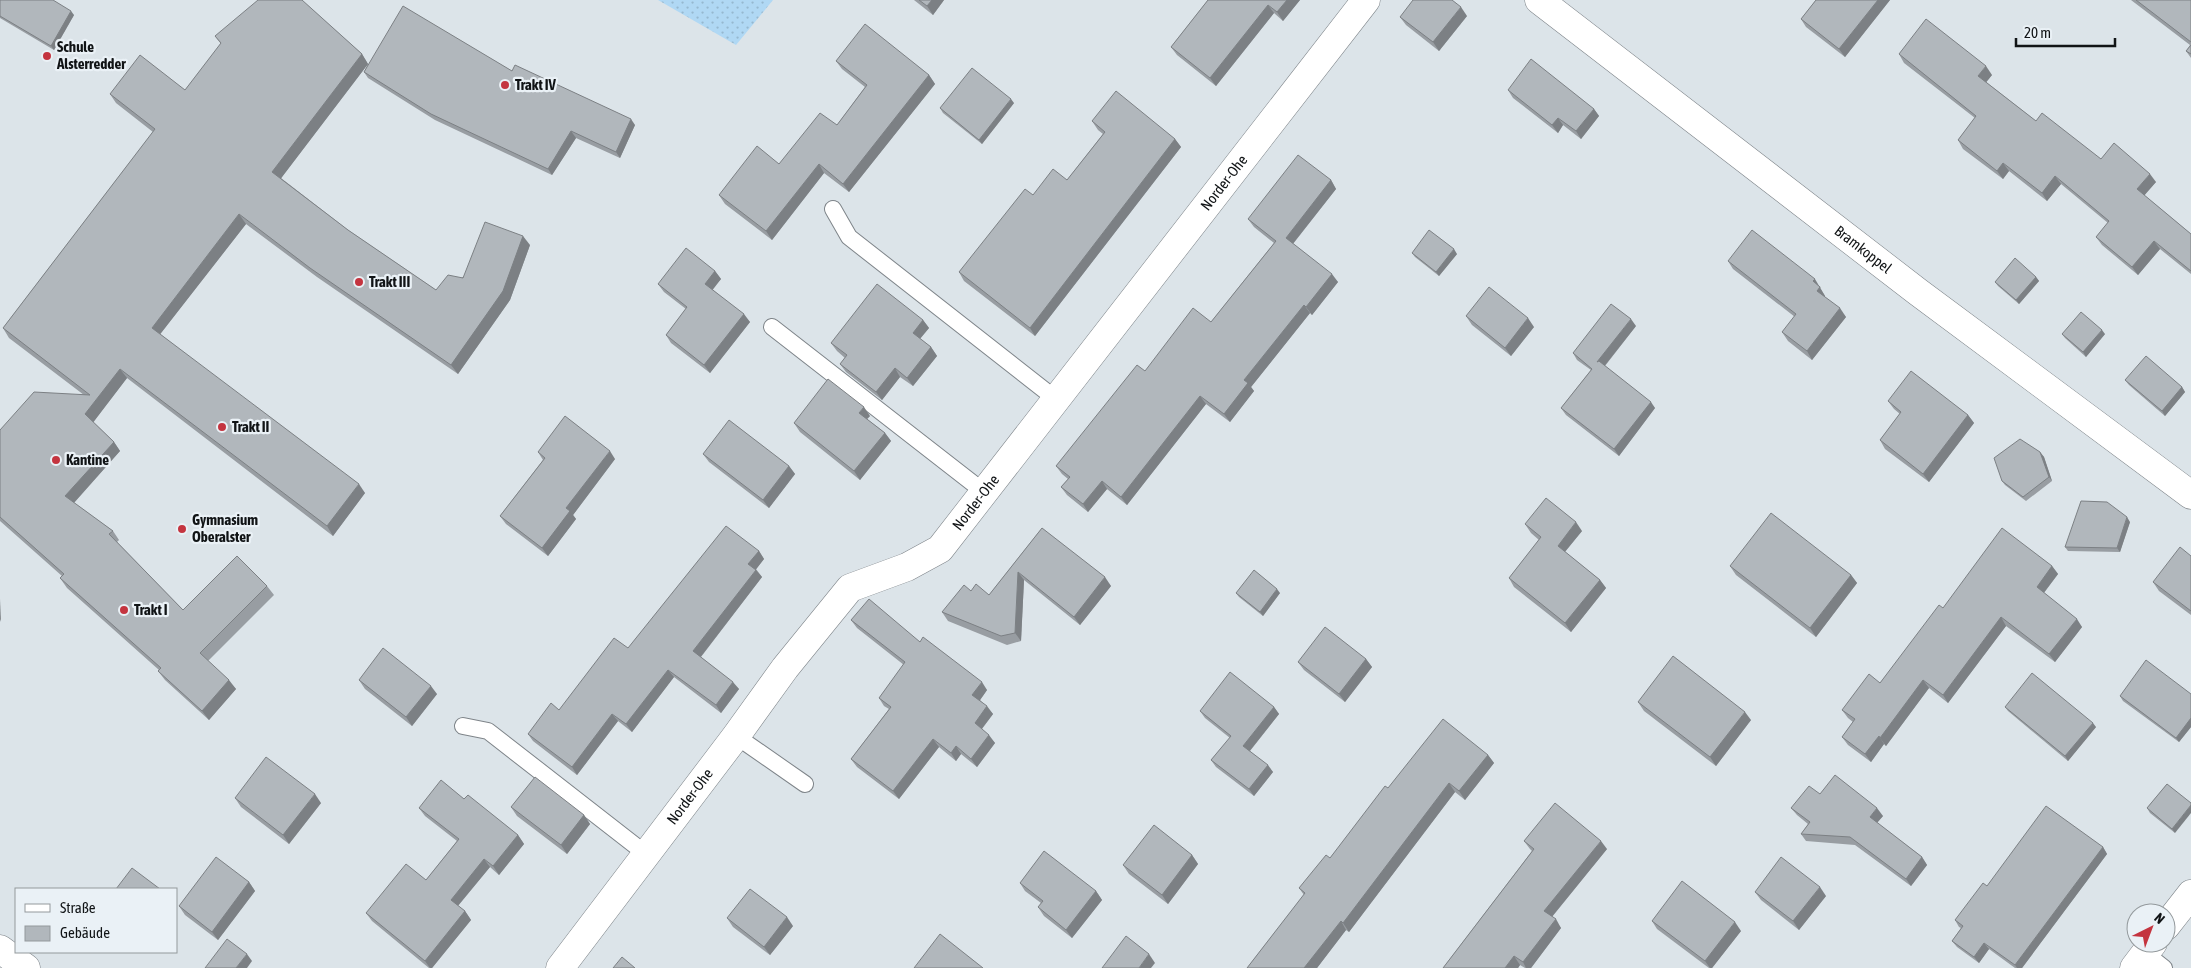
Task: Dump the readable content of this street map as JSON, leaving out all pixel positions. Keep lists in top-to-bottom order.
{
  "streets": {
    "street": ["Norder-Ohe", "Bramkoppel"]
  },
  "places": [
    "Schule Alsterredder",
    "Trakt IV",
    "Trakt III",
    "Trakt II",
    "Kantine",
    "Gymnasium Oberalster",
    "Trakt I"
  ],
  "legend": ["Straße", "Gebäude"],
  "scale_bar": "20 m",
  "north": "top right"
}
